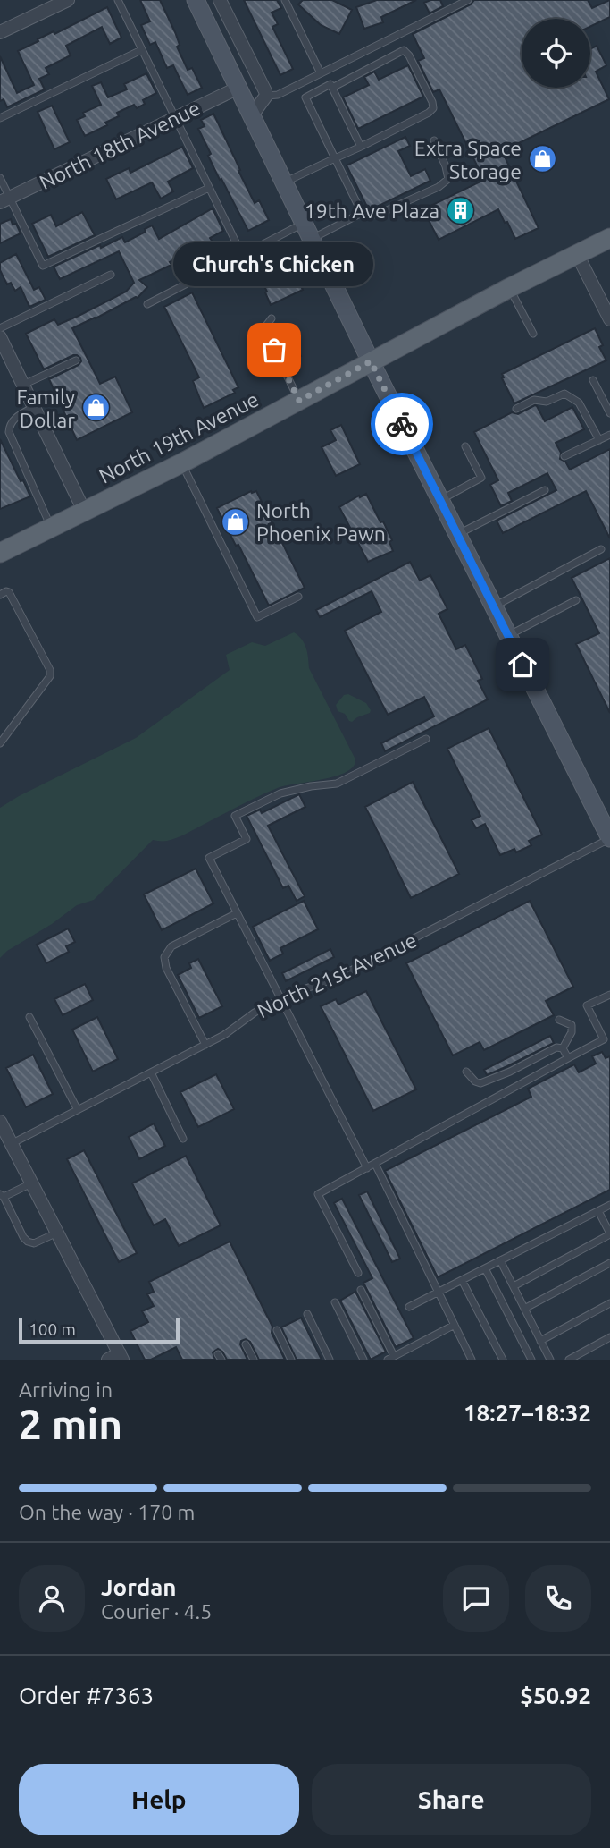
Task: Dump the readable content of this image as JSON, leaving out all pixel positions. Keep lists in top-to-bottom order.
{
  "streets": {
    "main road": ["North 19th Avenue"],
    "street": ["North 18th Avenue"],
    "lane": ["North 21st Avenue"]
  },
  "places": {
    "shop": ["Extra Space Storage", "Family Dollar", "North Phoenix Pawn"],
    "building": ["19th Ave Plaza"],
    "other": ["Church's Chicken"]
  },
  "scale_bar": "100 m",
  "page": {
    "bubble": "Church's Chicken",
    "scale": "100 m",
    "heading": ["2 min", "Arriving in", "18:27–18:32"],
    "panel": [
      "Jordan",
      "Courier · 4.5",
      "Order #7363",
      "$50.92"
    ],
    "bar": "On the way · 170 m",
    "buttons": ["Help", "Share"]
  }
}
